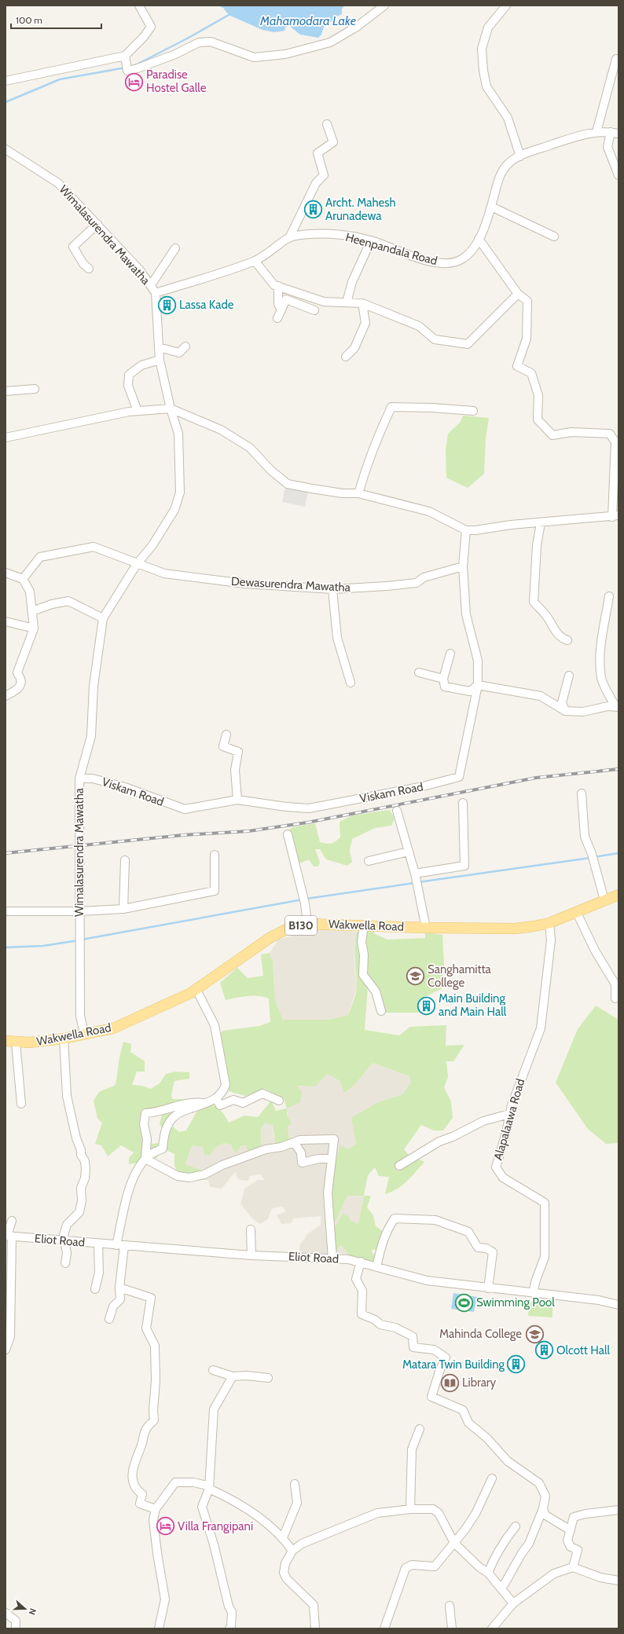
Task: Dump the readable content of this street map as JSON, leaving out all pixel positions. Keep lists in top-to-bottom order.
{
  "streets": {
    "main road": ["B130", "Wakwella Road"],
    "street": [
      "Wimalasurendra Mawatha",
      "Heenpandala Road",
      "Dewasurendra Mawatha",
      "Viskam Road",
      "Alapalaawa Road",
      "Eliot Road"
    ]
  },
  "crossings": [
    ["Wimalasurendra Mawatha", "Heenpandala Road"],
    ["Wimalasurendra Mawatha", "Dewasurendra Mawatha"],
    ["Wimalasurendra Mawatha", "Viskam Road"],
    ["Wimalasurendra Mawatha", "Wakwella Road"],
    ["Dewasurendra Mawatha", "Viskam Road"],
    ["Wakwella Road", "Alapalaawa Road"],
    ["Alapalaawa Road", "Eliot Road"]
  ],
  "water": ["Mahamodara Lake"],
  "places": {
    "hotel": ["Paradise Hostel Galle", "Villa Frangipani"],
    "building": [
      "Archt. Mahesh Arunadewa",
      "Lassa Kade",
      "Main Building and Main Hall",
      "Olcott Hall",
      "Matara Twin Building"
    ],
    "school or university": ["Sanghamitta College", "Mahinda College"],
    "sports": ["Swimming Pool"],
    "library": ["Library"]
  },
  "scale_bar": "100 m",
  "north": "right"
}
